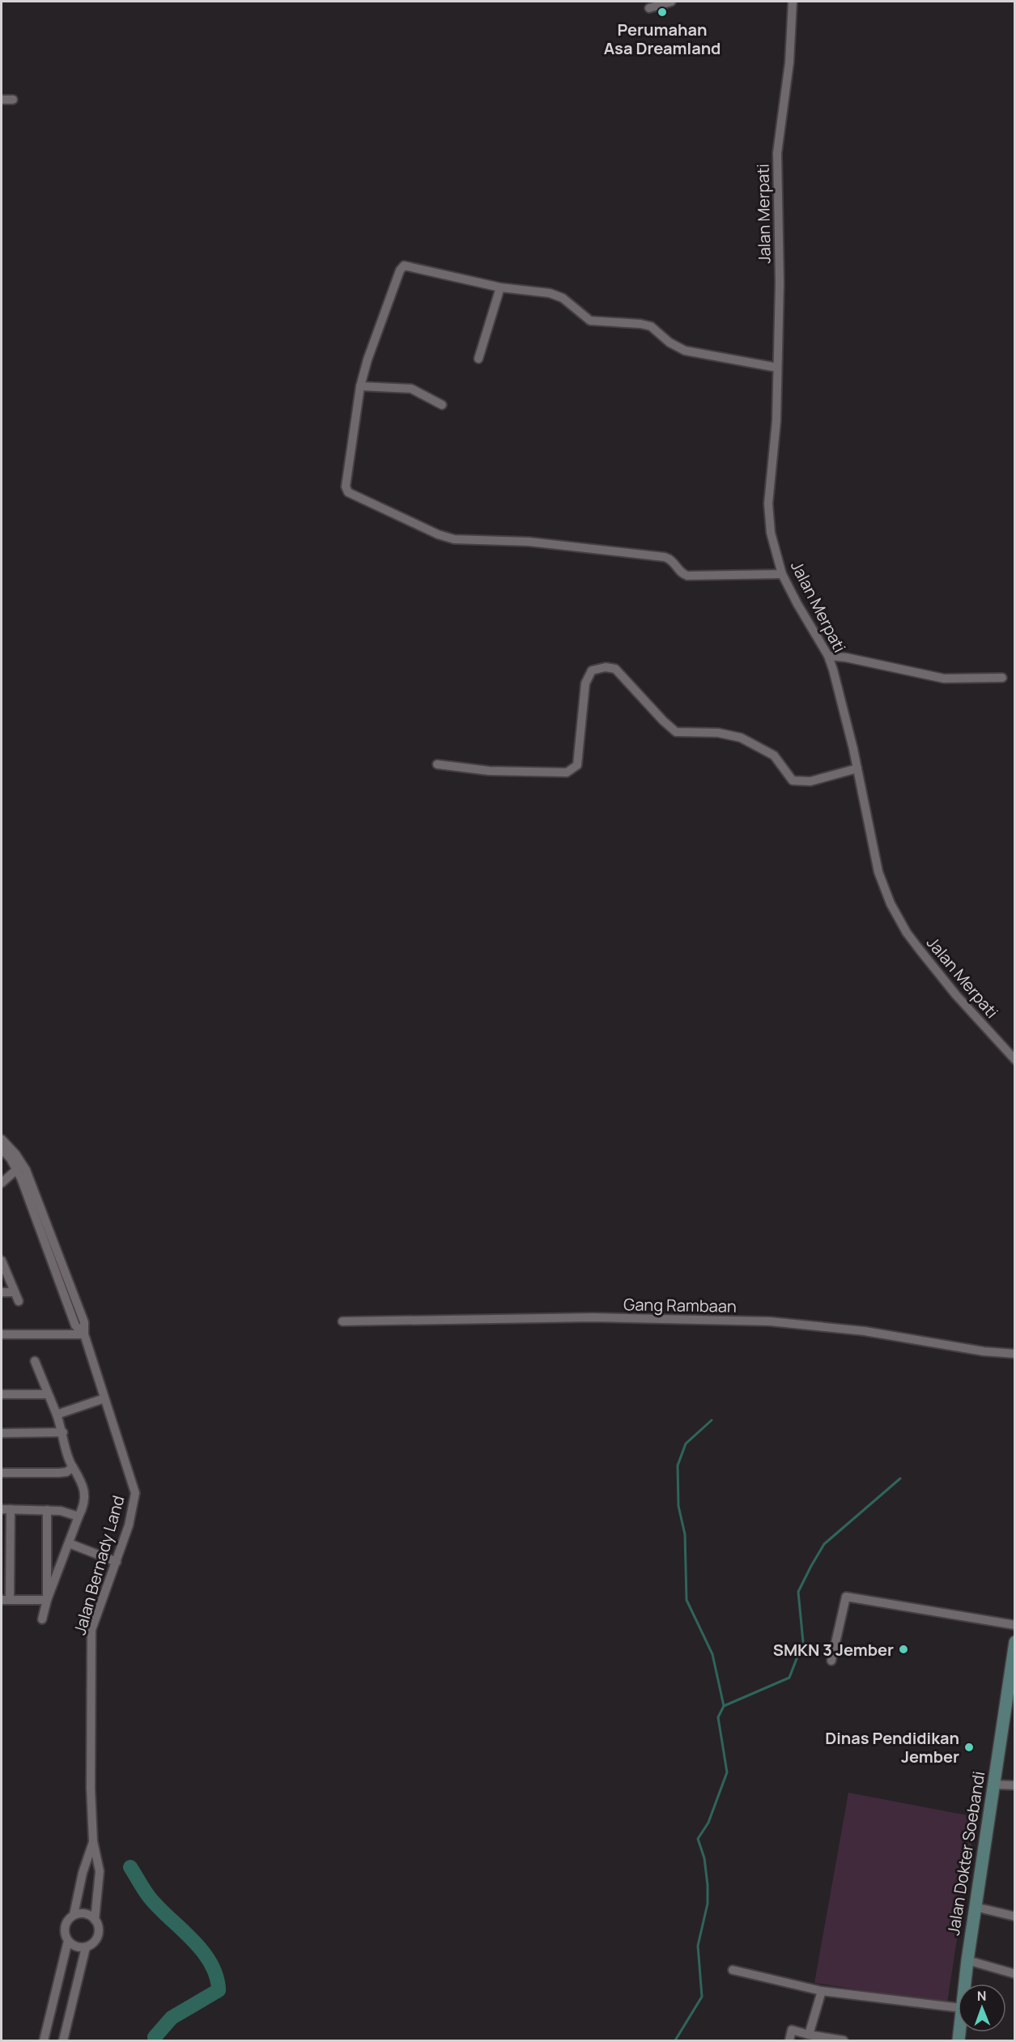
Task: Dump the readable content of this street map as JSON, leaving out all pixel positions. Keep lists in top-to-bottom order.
{
  "streets": {
    "main road": ["Jalan Dokter Soebandi"],
    "street": ["Jalan Merpati", "Gang Rambaan", "Jalan Bernady Land"]
  },
  "places": ["Perumahan Asa Dreamland", "SMKN 3 Jember", "Dinas Pendidikan Jember"],
  "north": "top"
}
